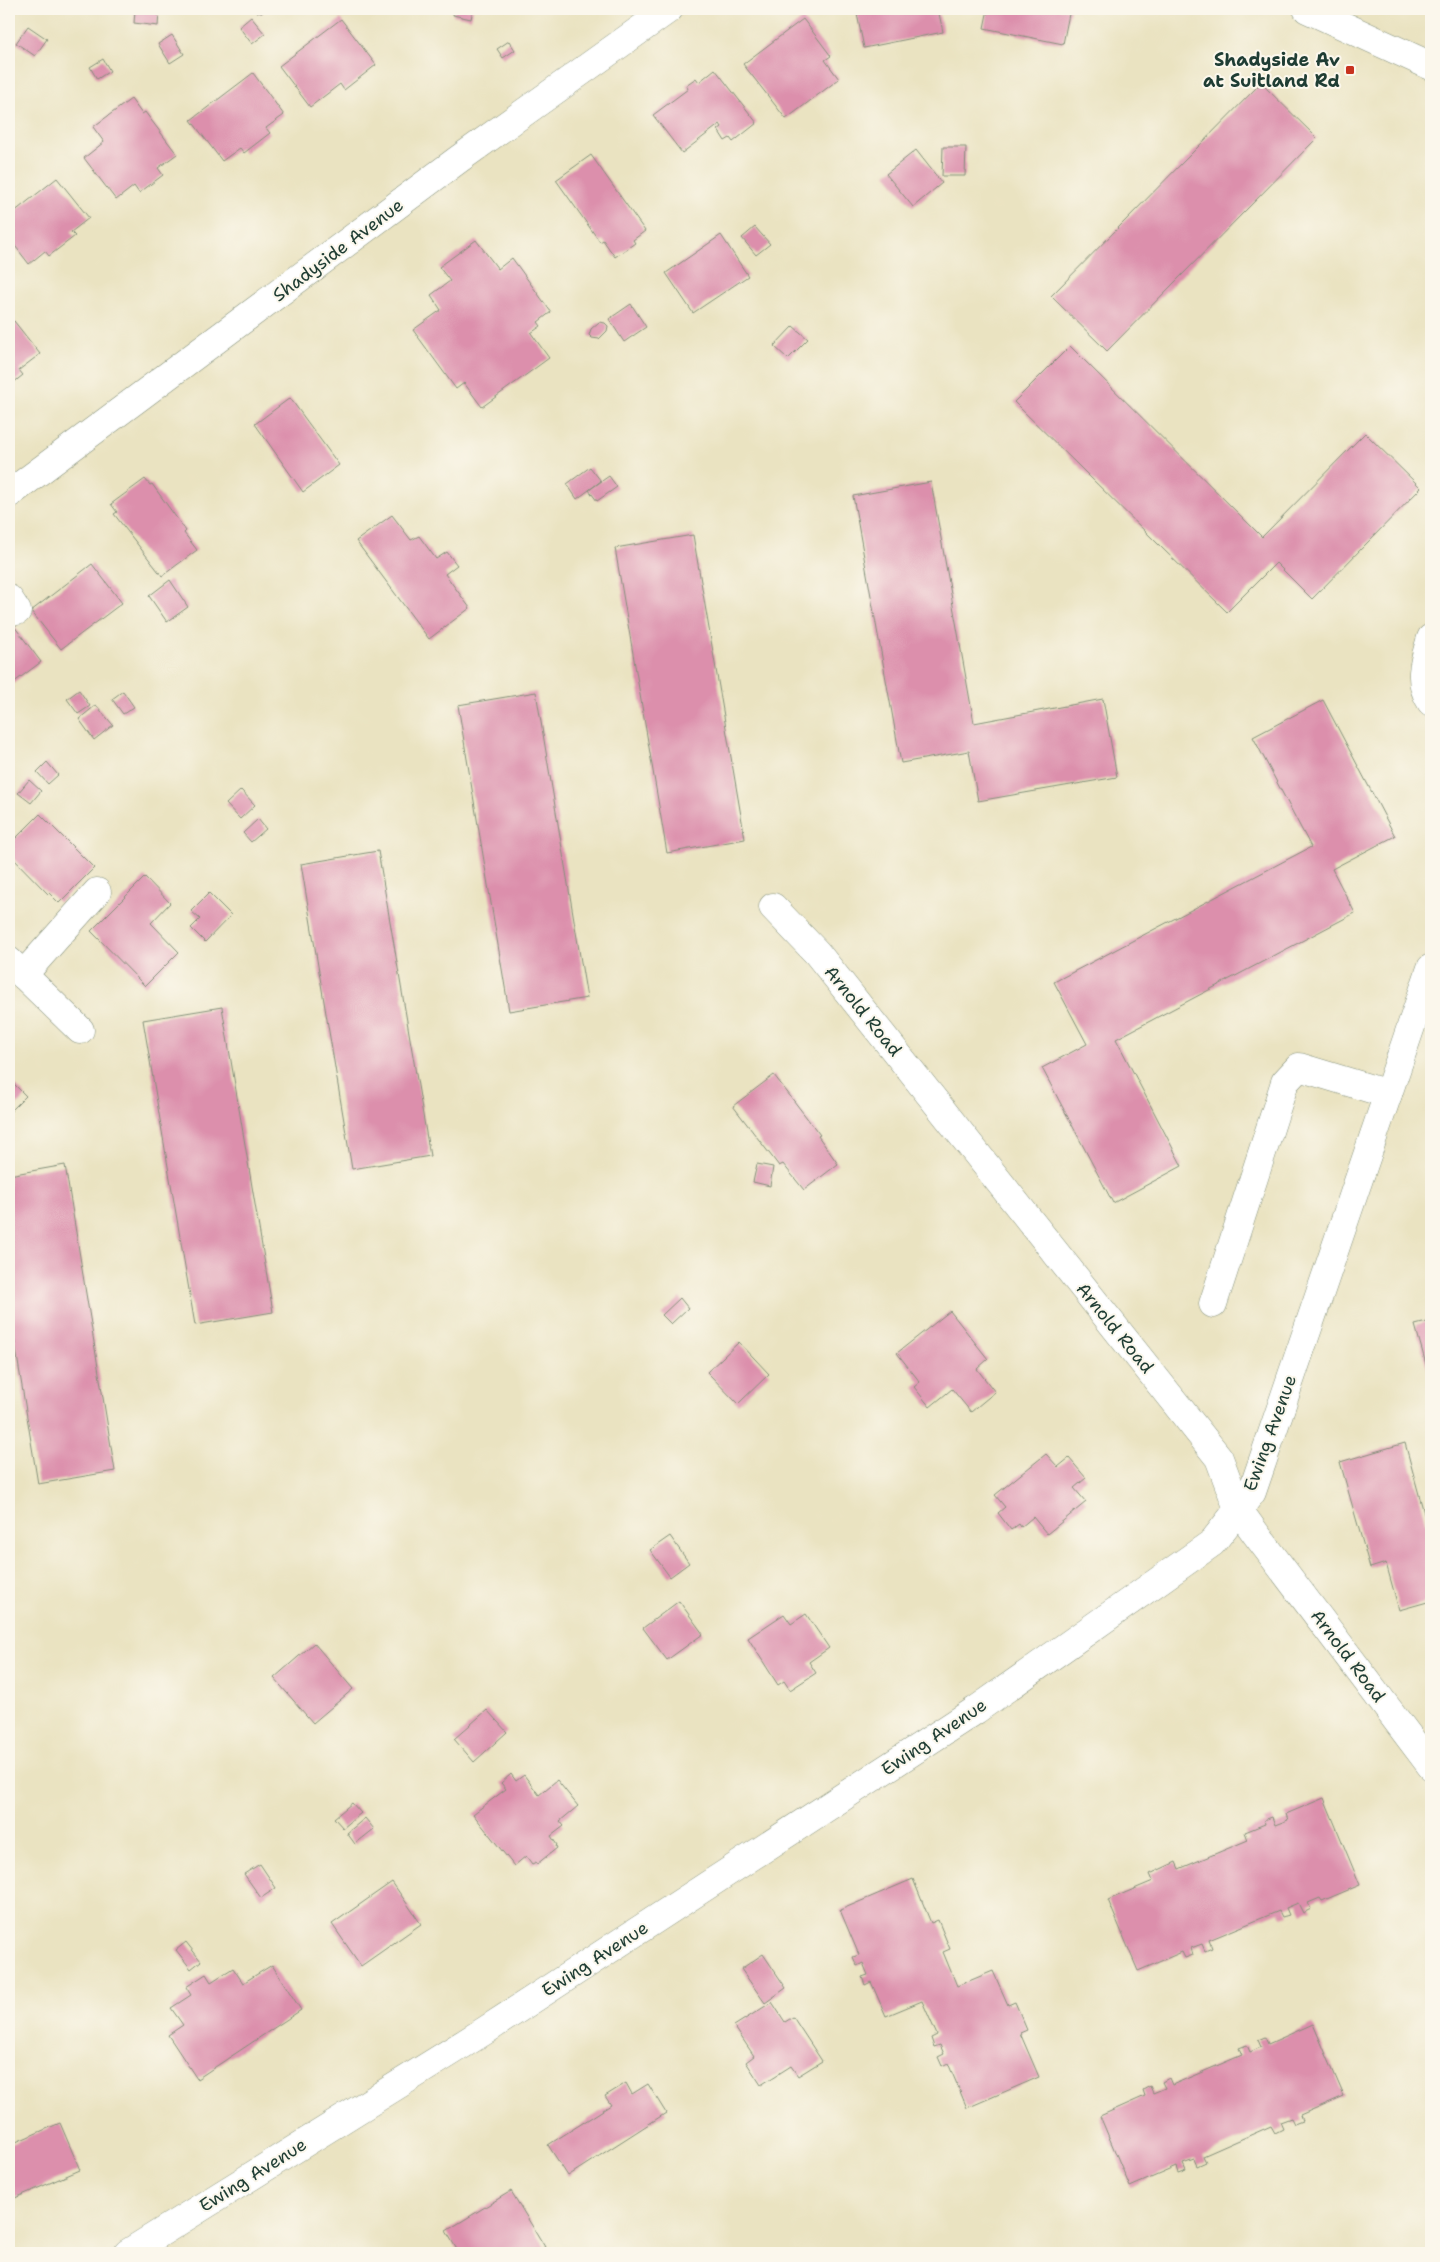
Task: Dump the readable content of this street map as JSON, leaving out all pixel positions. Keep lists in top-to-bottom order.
{
  "streets": {
    "street": ["Shadyside Avenue", "Arnold Road", "Ewing Avenue"]
  },
  "crossings": [
    ["Arnold Road", "Ewing Avenue"]
  ],
  "places": {
    "transit": ["Shadyside Av at Suitland Rd"]
  }
}
